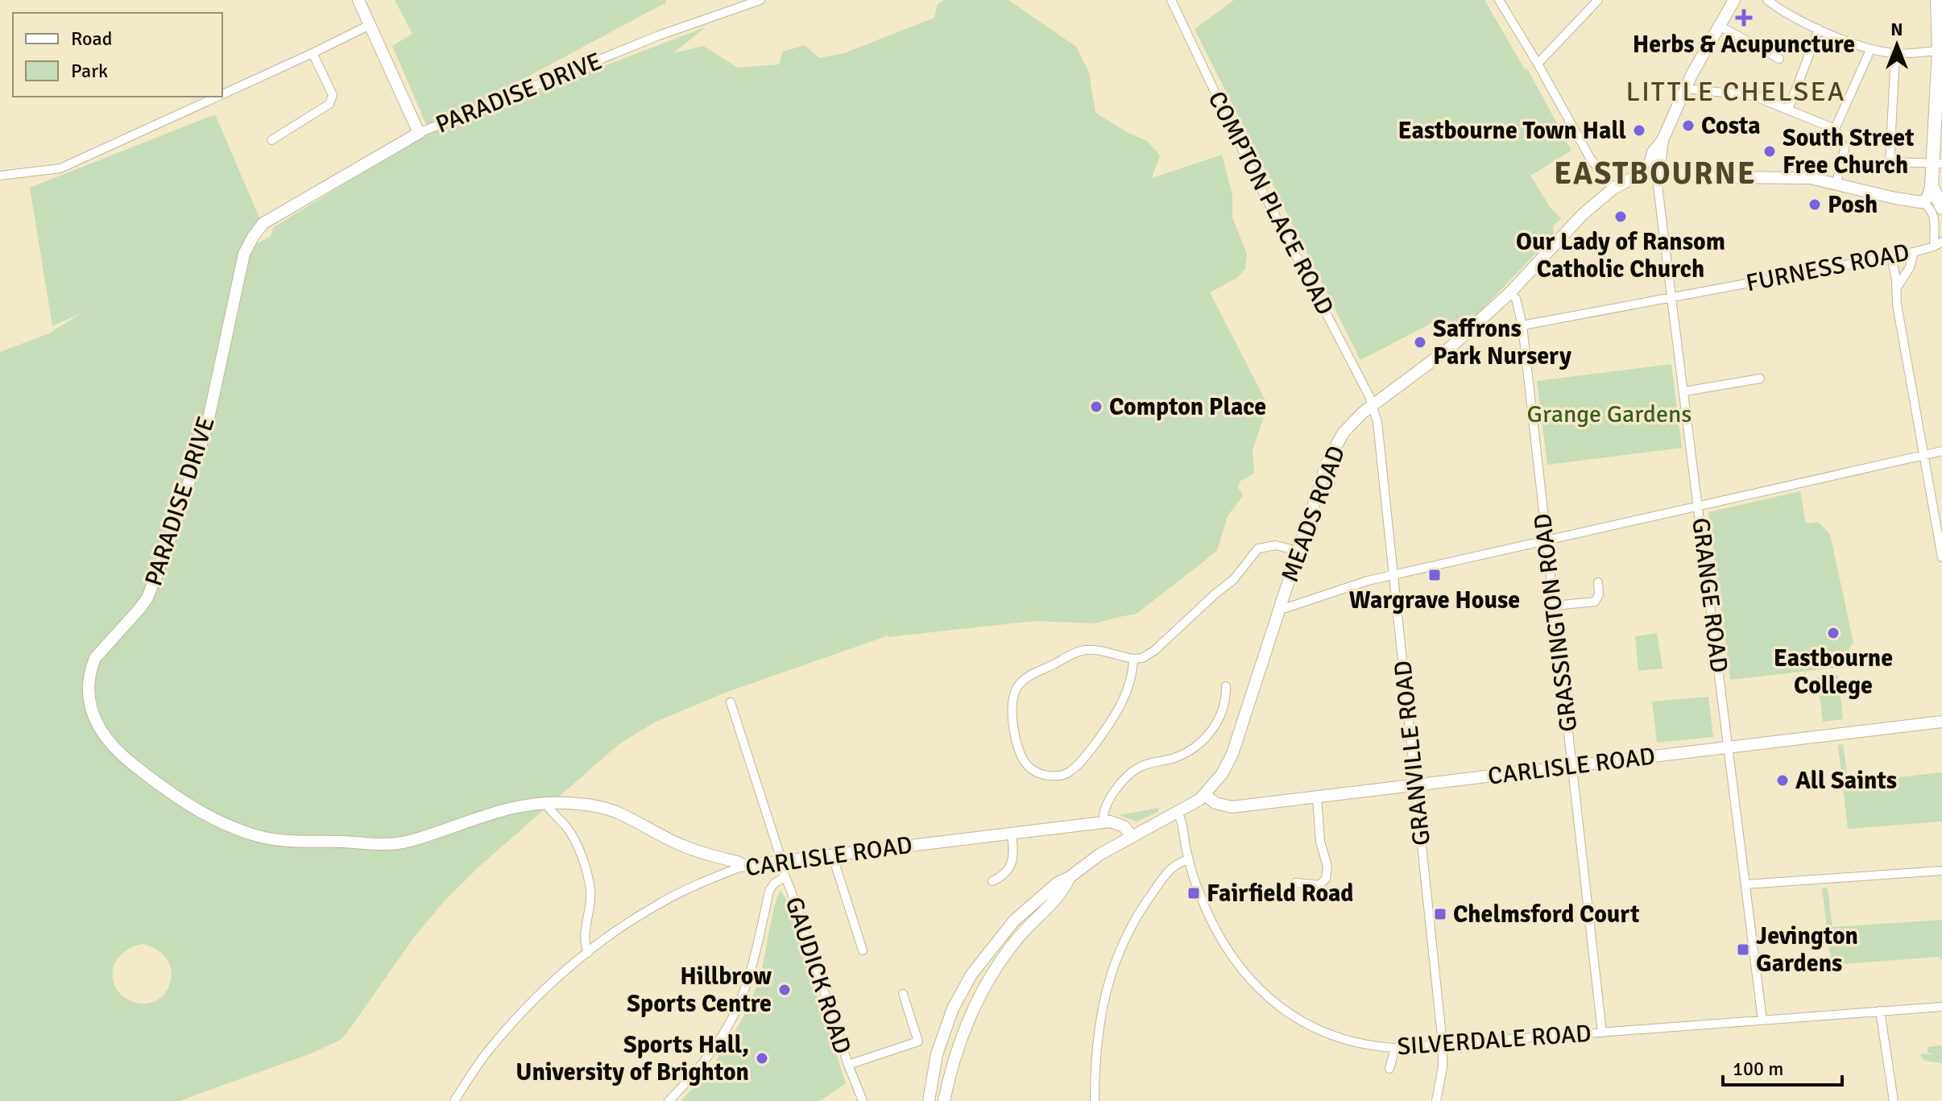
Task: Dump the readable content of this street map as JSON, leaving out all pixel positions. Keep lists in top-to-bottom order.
{
  "streets": {
    "street": [
      "PARADISE DRIVE",
      "COMPTON PLACE ROAD",
      "FURNESS ROAD",
      "MEADS ROAD",
      "GRANGE ROAD",
      "GRASSINGTON ROAD",
      "GRANVILLE ROAD",
      "CARLISLE ROAD",
      "GAUDICK ROAD",
      "SILVERDALE ROAD"
    ]
  },
  "crossings": [
    ["PARADISE DRIVE", "CARLISLE ROAD"],
    ["COMPTON PLACE ROAD", "MEADS ROAD"],
    ["COMPTON PLACE ROAD", "GRANVILLE ROAD"],
    ["FURNESS ROAD", "GRANGE ROAD"],
    ["FURNESS ROAD", "GRASSINGTON ROAD"],
    ["MEADS ROAD", "GRANGE ROAD"],
    ["MEADS ROAD", "GRASSINGTON ROAD"],
    ["MEADS ROAD", "GRANVILLE ROAD"],
    ["MEADS ROAD", "CARLISLE ROAD"],
    ["MEADS ROAD", "SILVERDALE ROAD"],
    ["GRANGE ROAD", "CARLISLE ROAD"],
    ["GRANGE ROAD", "SILVERDALE ROAD"],
    ["GRASSINGTON ROAD", "CARLISLE ROAD"],
    ["GRASSINGTON ROAD", "SILVERDALE ROAD"],
    ["GRANVILLE ROAD", "CARLISLE ROAD"],
    ["GRANVILLE ROAD", "SILVERDALE ROAD"],
    ["CARLISLE ROAD", "GAUDICK ROAD"]
  ],
  "districts": ["LITTLE CHELSEA", "EASTBOURNE"],
  "parks": ["Grange Gardens"],
  "places": {
    "health": ["Herbs & Acupuncture"],
    "other": [
      "Costa",
      "Eastbourne Town Hall",
      "South Street Free Church",
      "Posh",
      "Our Lady of Ransom Catholic Church",
      "Saffrons Park Nursery",
      "Compton Place",
      "Eastbourne College",
      "All Saints",
      "Hillbrow Sports Centre",
      "Sports Hall, University of Brighton"
    ],
    "transit": [
      "Wargrave House",
      "Fairfield Road",
      "Chelmsford Court",
      "Jevington Gardens"
    ]
  },
  "legend": ["Road", "Park"],
  "scale_bar": "100 m",
  "north": "top"
}
